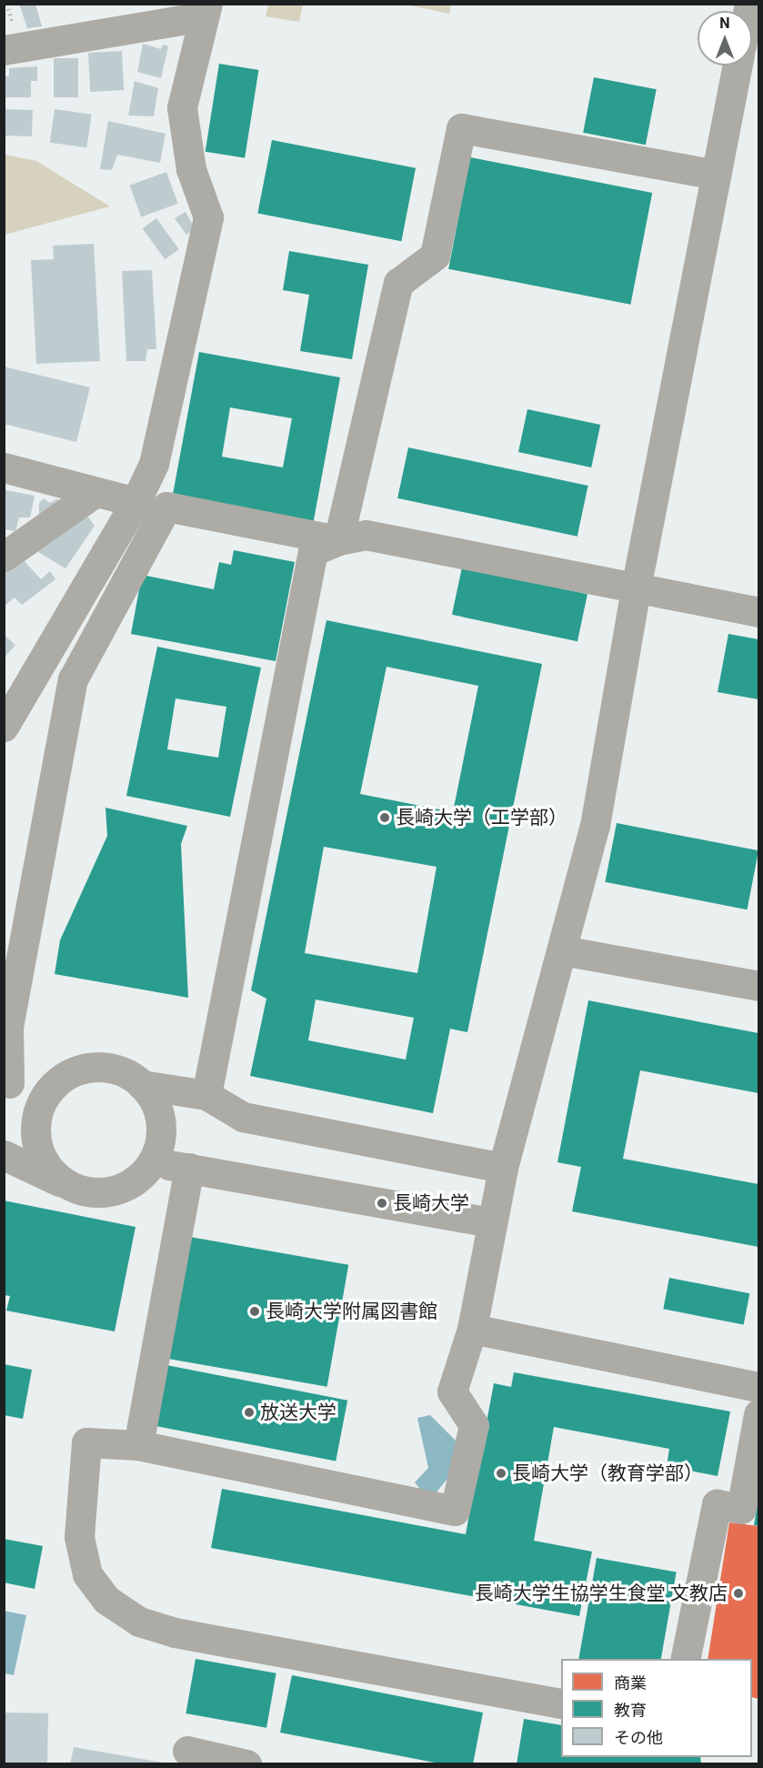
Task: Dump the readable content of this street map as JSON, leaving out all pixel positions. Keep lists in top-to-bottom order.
{
  "places": [
    "長崎大学（工学部）",
    "長崎大学",
    "長崎大学附属図書館",
    "放送大学",
    "長崎大学（教育学部）",
    "長崎大学生協学生食堂 文教店"
  ],
  "legend": ["商業", "教育", "その他"],
  "north": "top"
}
